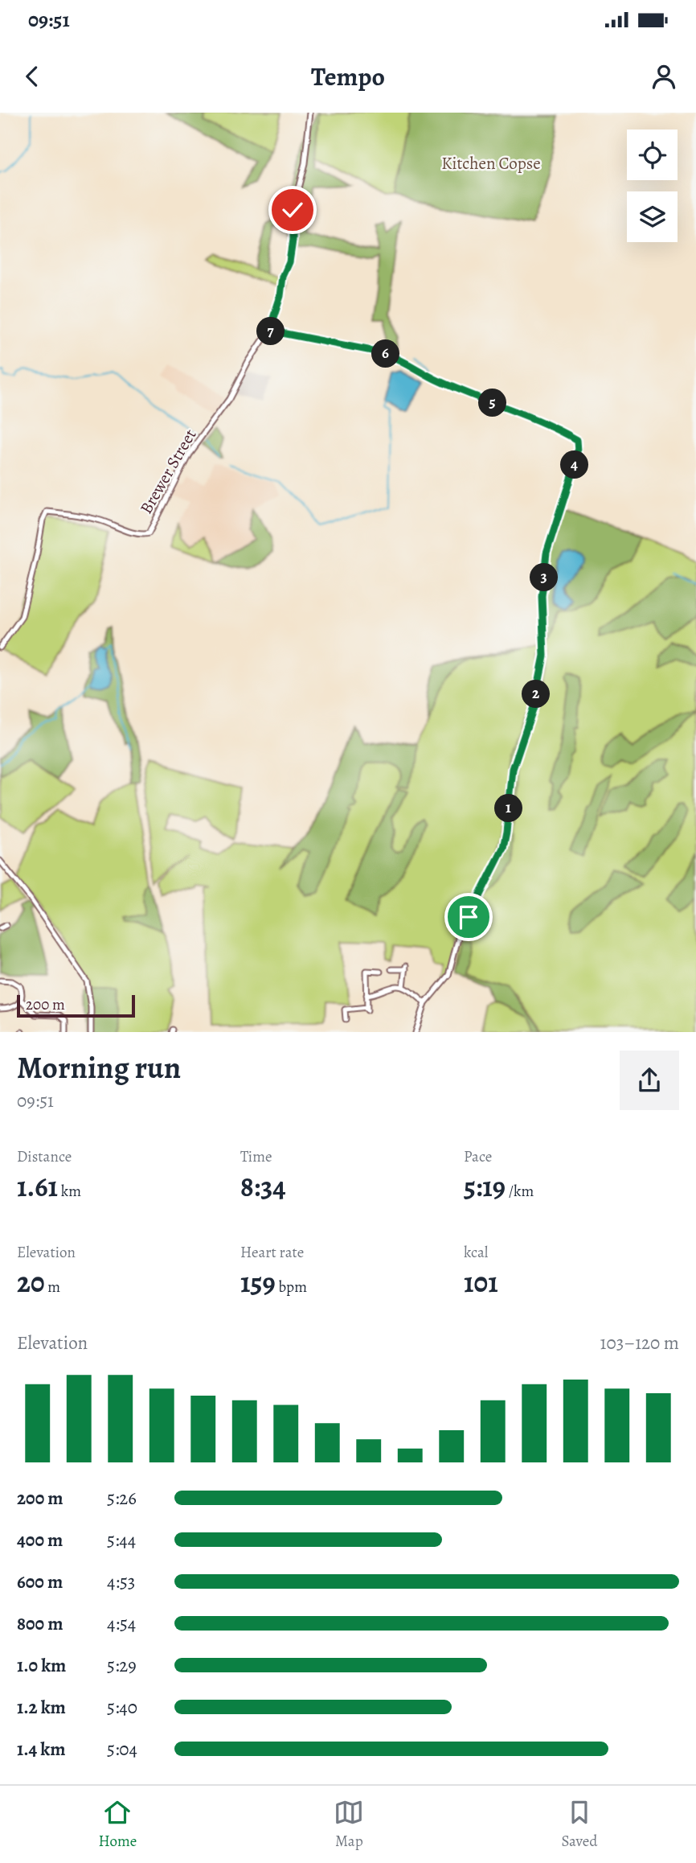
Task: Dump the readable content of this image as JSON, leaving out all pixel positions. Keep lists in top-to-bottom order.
{
  "streets": {
    "street": ["Brewer Street"]
  },
  "parks": ["Kitchen Copse"],
  "scale_bar": "200 m",
  "page": {
    "status": "09:51",
    "header": "Tempo",
    "pins": [
      "7",
      "6",
      "5",
      "4",
      "3",
      "2",
      "1"
    ],
    "scale": "200 m",
    "heading": ["Morning run", "09:51"],
    "stats": [
      ["Distance", "1.61 km"],
      ["Time", "8:34"],
      ["Pace", "5:19 /km"],
      ["Elevation", "20 m"],
      ["Heart rate", "159 bpm"],
      ["kcal", "101"]
    ],
    "chart": ["Elevation", "103–120 m"],
    "list": [
      {
        "name": "200 m",
        "note": "5:26"
      },
      {
        "name": "400 m",
        "note": "5:44"
      },
      {
        "name": "600 m",
        "note": "4:53"
      },
      {
        "name": "800 m",
        "note": "4:54"
      },
      {
        "name": "1.0 km",
        "note": "5:29"
      },
      {
        "name": "1.2 km",
        "note": "5:40"
      },
      {
        "name": "1.4 km",
        "note": "5:04"
      }
    ],
    "tabs": ["Home", "Map", "Saved"]
  }
}
